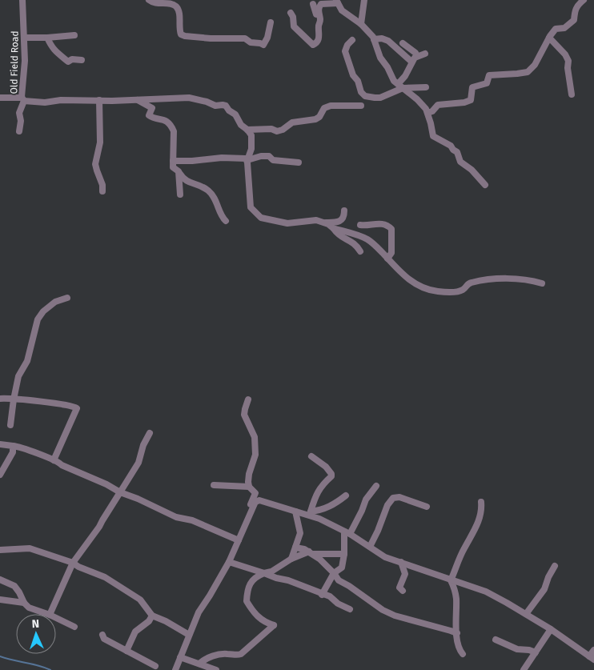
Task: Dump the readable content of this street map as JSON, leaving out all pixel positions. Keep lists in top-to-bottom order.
{
  "streets": {
    "street": ["Old Field Road"]
  },
  "north": "top"
}
